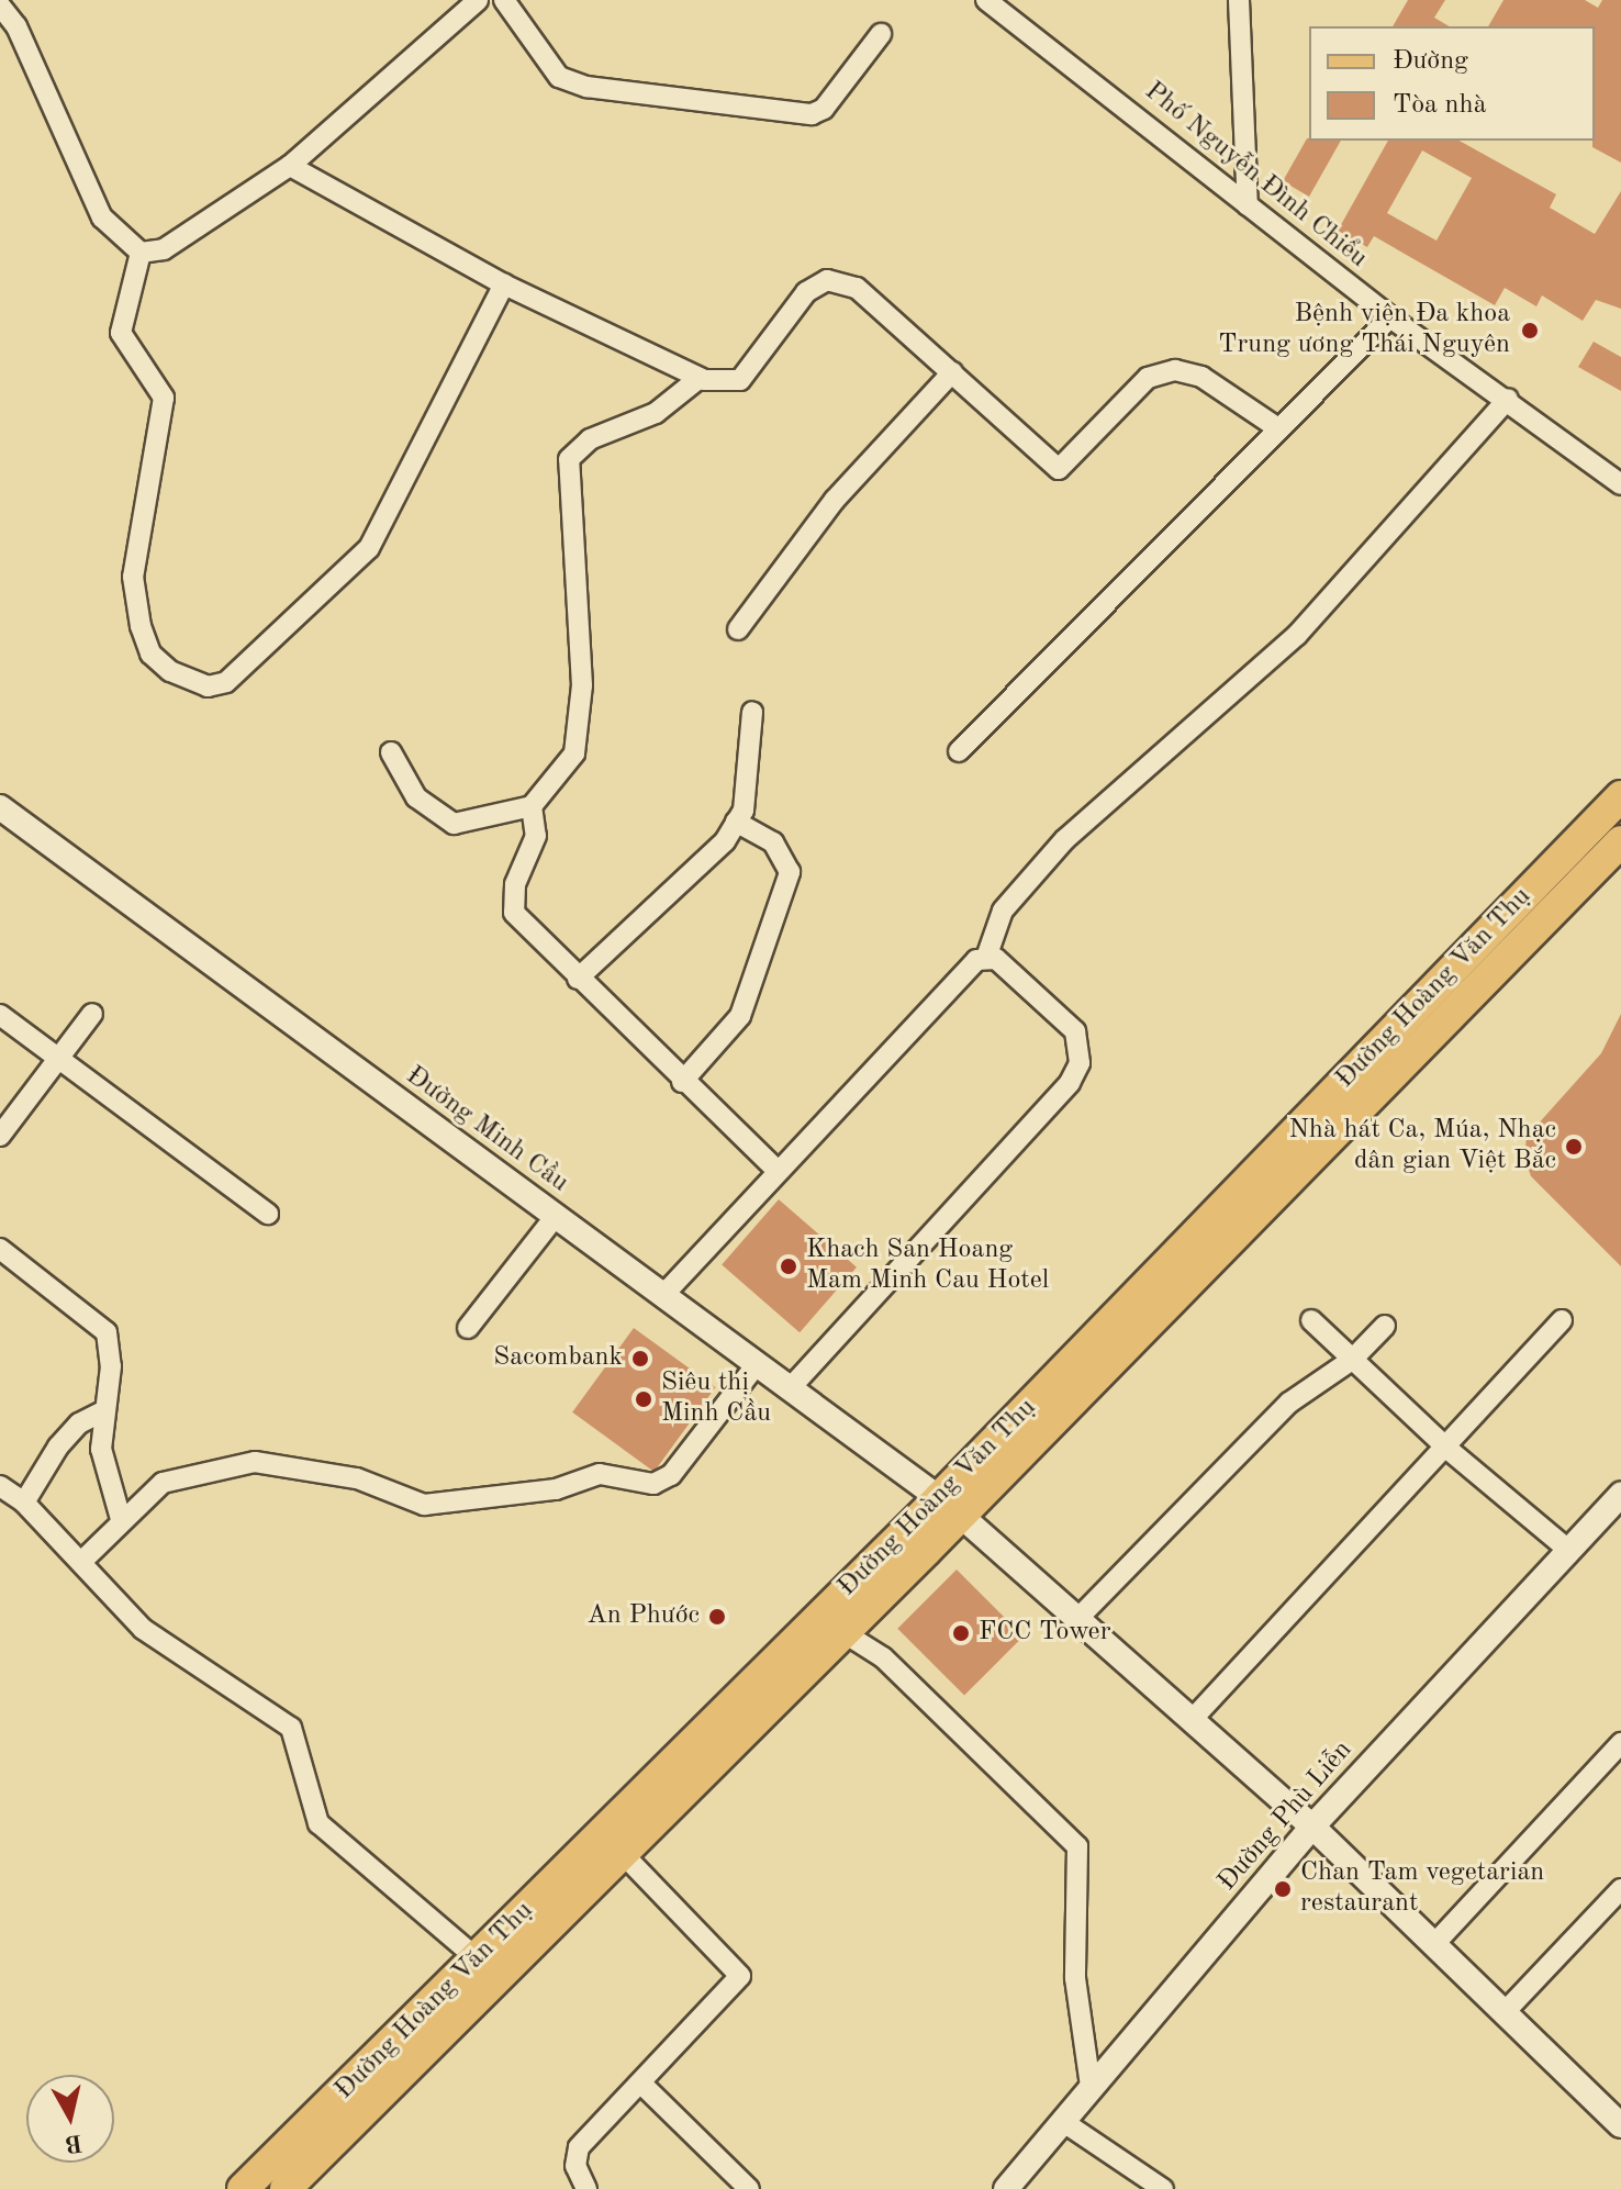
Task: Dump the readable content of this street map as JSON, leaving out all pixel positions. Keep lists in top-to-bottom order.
{
  "streets": {
    "main road": ["Đường Hoàng Văn Thụ"],
    "street": ["Phố Nguyễn Đình Chiểu", "Đường Minh Cầu", "Đường Phù Liễn"]
  },
  "crossings": [
    ["Đường Hoàng Văn Thụ", "Đường Minh Cầu"],
    ["Đường Minh Cầu", "Đường Phù Liễn"]
  ],
  "places": [
    "Bệnh viện Đa khoa Trung ương Thái Nguyên",
    "Nhà hát Ca, Múa, Nhạc dân gian Việt Bắc",
    "Khach San Hoang Mam Minh Cau Hotel",
    "Sacombank",
    "Siêu thị Minh Cầu",
    "An Phước",
    "FCC Tower",
    "Chan Tam vegetarian restaurant"
  ],
  "legend": ["Đường", "Tòa nhà"],
  "north": "bottom"
}
